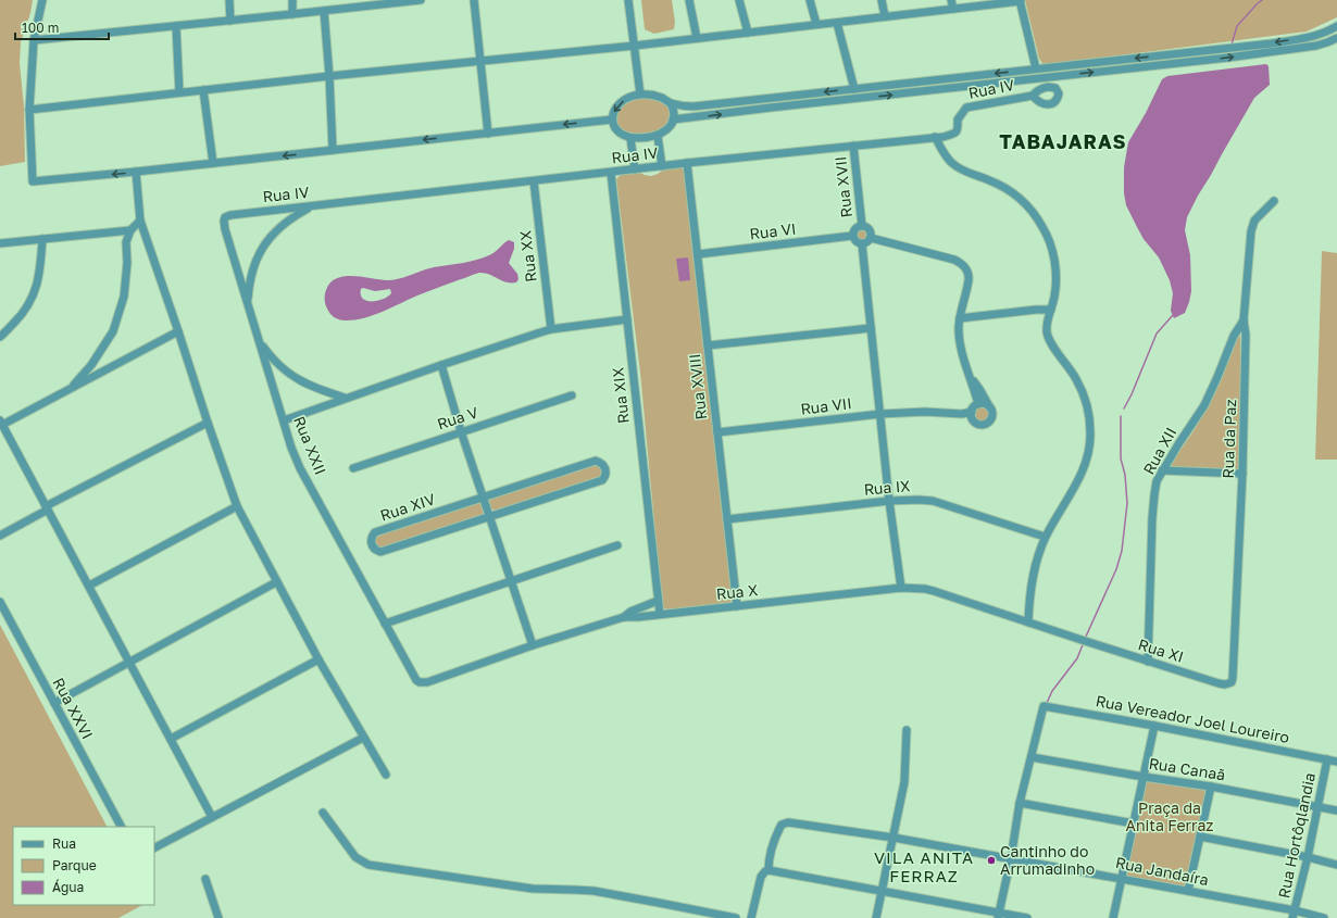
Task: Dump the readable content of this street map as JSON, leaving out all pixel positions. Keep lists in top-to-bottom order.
{
  "streets": {
    "street": [
      "Rua IV",
      "Rua XVII",
      "Rua VI",
      "Rua XX",
      "Rua XVIII",
      "Rua XIX",
      "Rua VII",
      "Rua V",
      "Rua da Paz",
      "Rua XXII",
      "Rua XII",
      "Rua IX",
      "Rua XIV",
      "Rua X",
      "Rua XI",
      "Rua XXVI",
      "Rua Vereador Joel Loureiro",
      "Rua Canaã",
      "Rua Hortôqlandia",
      "Rua Jandaíra"
    ]
  },
  "crossings": [
    ["Rua IV", "Rua XVII"],
    ["Rua IV", "Rua XX"],
    ["Rua IV", "Rua XVIII"],
    ["Rua IV", "Rua XIX"],
    ["Rua IV", "Rua XXII"],
    ["Rua XVII", "Rua VI"],
    ["Rua VI", "Rua XVIII"],
    ["Rua XVIII", "Rua VII"],
    ["Rua XVIII", "Rua IX"],
    ["Rua XVIII", "Rua X"],
    ["Rua XIX", "Rua X"],
    ["Rua da Paz", "Rua XII"],
    ["Rua da Paz", "Rua XI"],
    ["Rua XXII", "Rua X"],
    ["Rua XII", "Rua XI"],
    ["Rua X", "Rua XI"],
    ["Rua Vereador Joel Loureiro", "Rua Canaã"],
    ["Rua Vereador Joel Loureiro", "Rua Hortôqlandia"],
    ["Rua Canaã", "Rua Hortôqlandia"],
    ["Rua Hortôqlandia", "Rua Jandaíra"]
  ],
  "districts": ["TABAJARAS", "VILA ANITA FERRAZ"],
  "parks": ["Praça da Anita Ferraz"],
  "places": ["Cantinho do Arrumadinho"],
  "legend": ["Rua", "Parque", "Água"],
  "scale_bar": "100 m"
}
